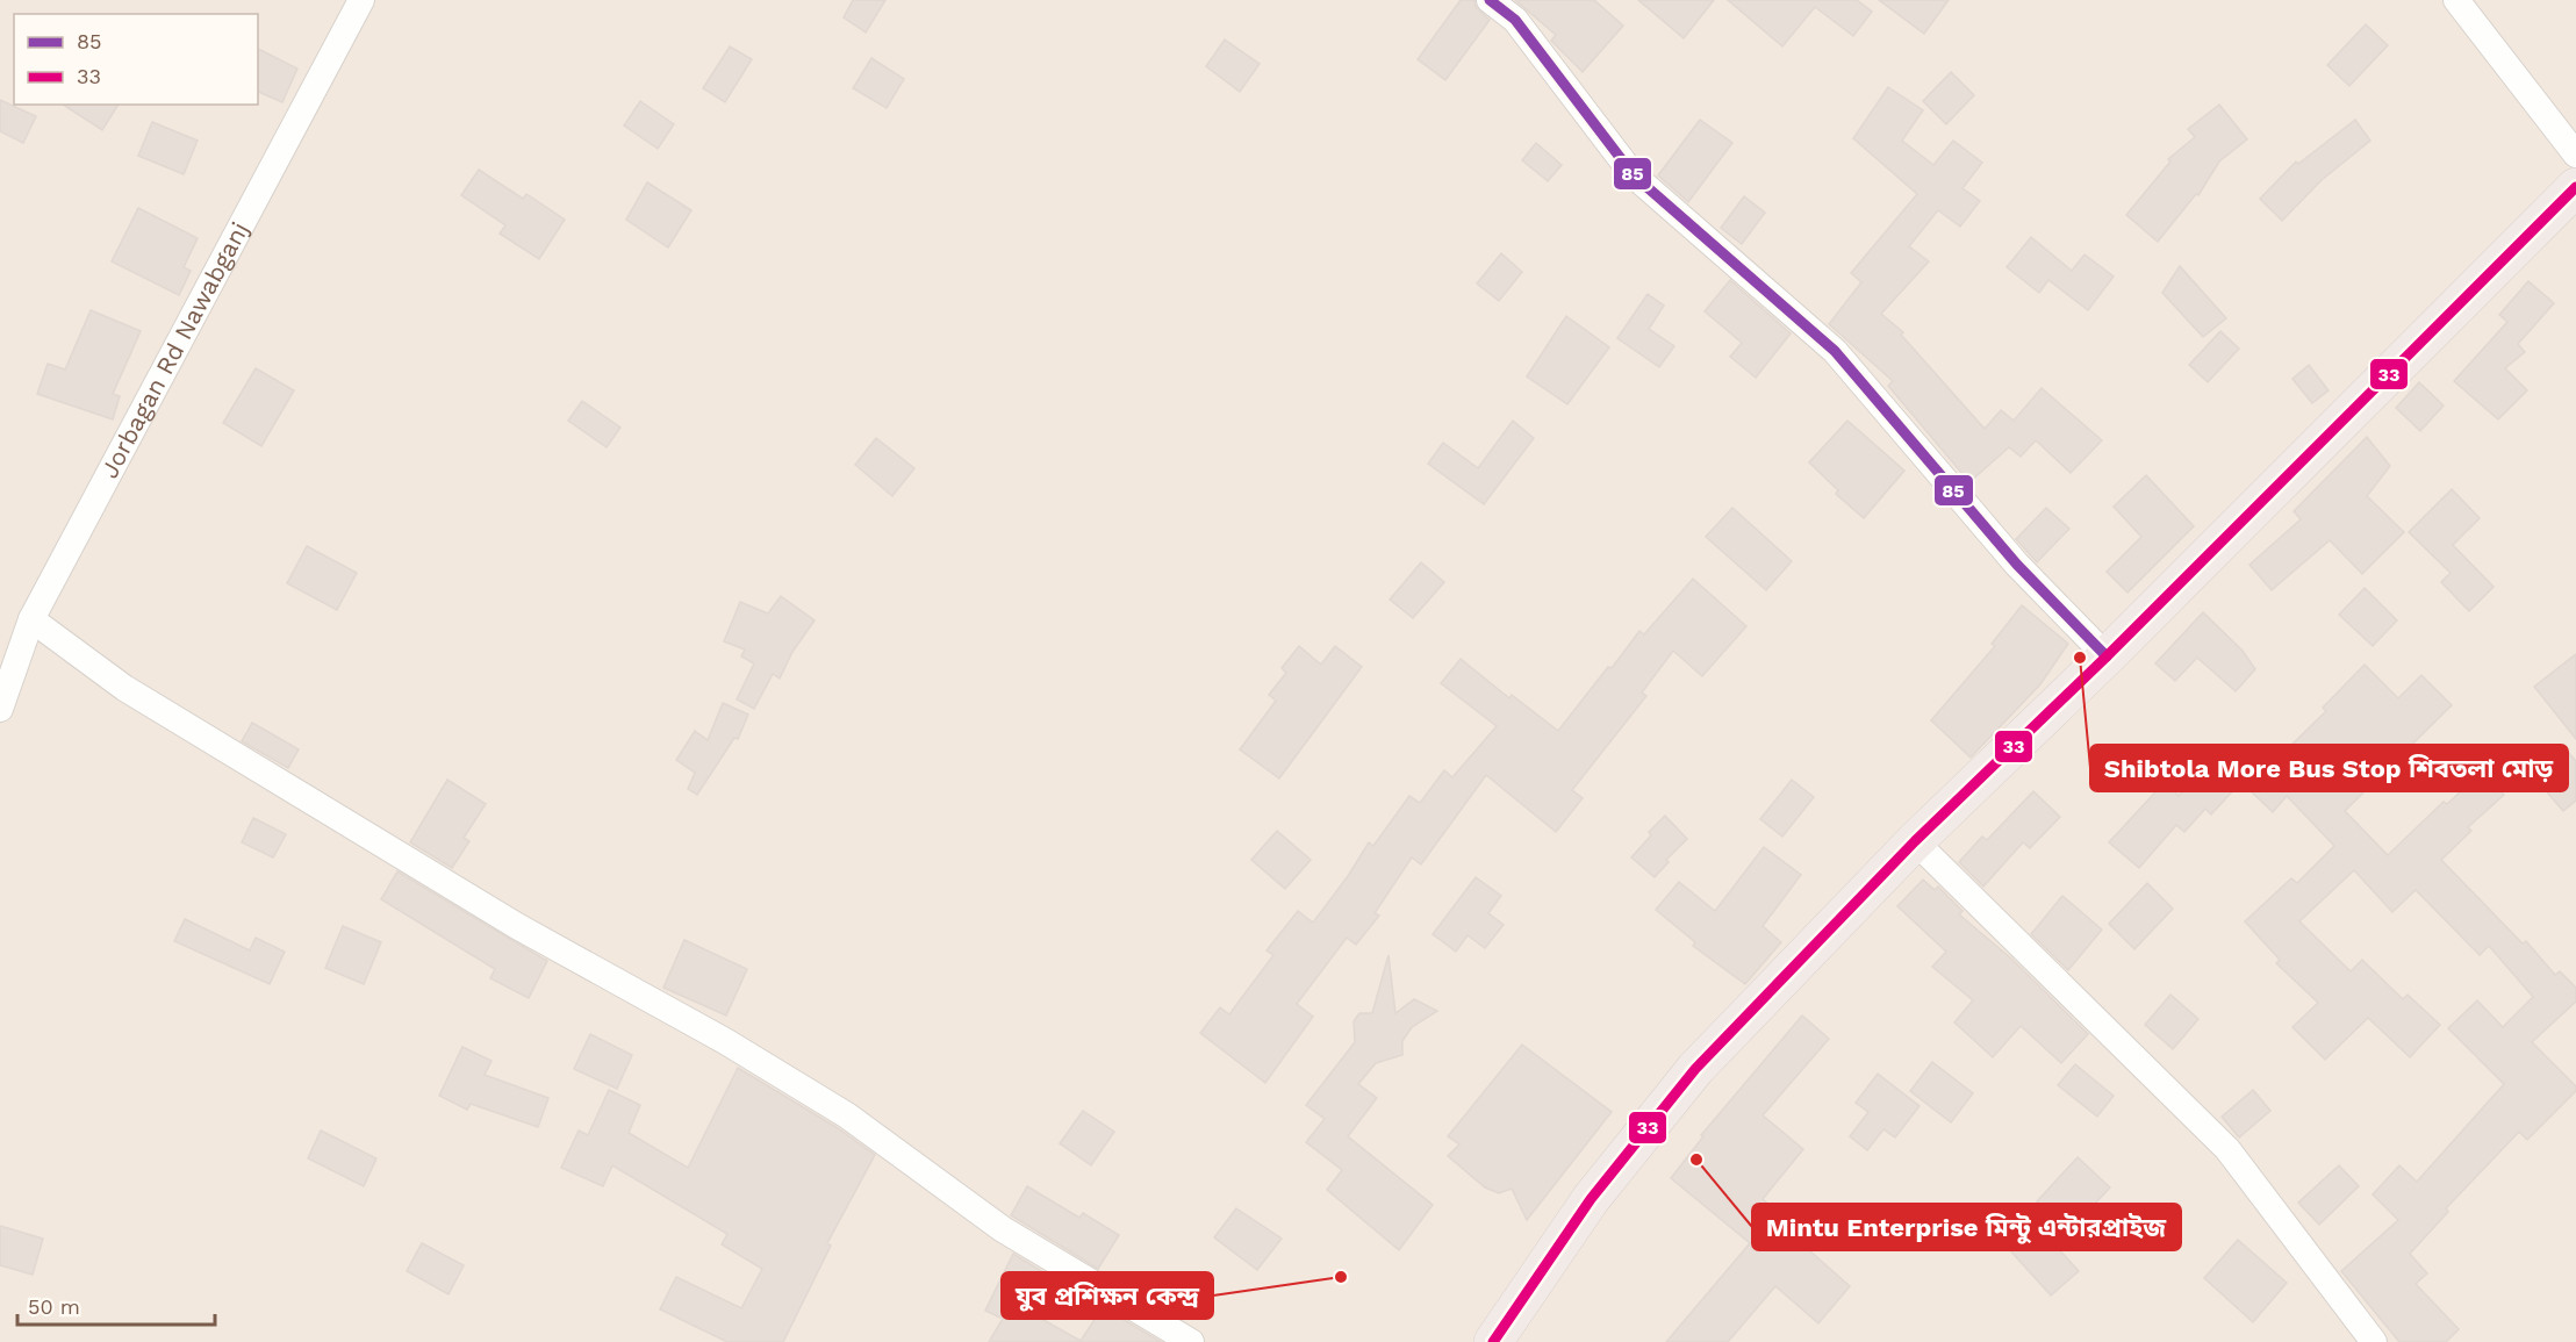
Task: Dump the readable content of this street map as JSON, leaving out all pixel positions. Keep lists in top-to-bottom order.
{
  "streets": {
    "street": ["Jorbagan Rd Nawabganj"]
  },
  "places": ["Shibtola More Bus Stop শিবতলা মোড়", "Mintu Enterprise মিন্টু এন্টারপ্রাইজ", "যুব প্রশিক্ষন কেন্দ্র"],
  "lines": ["transit line 85", "transit line 33"],
  "legend": ["85", "33"],
  "scale_bar": "50 m"
}
